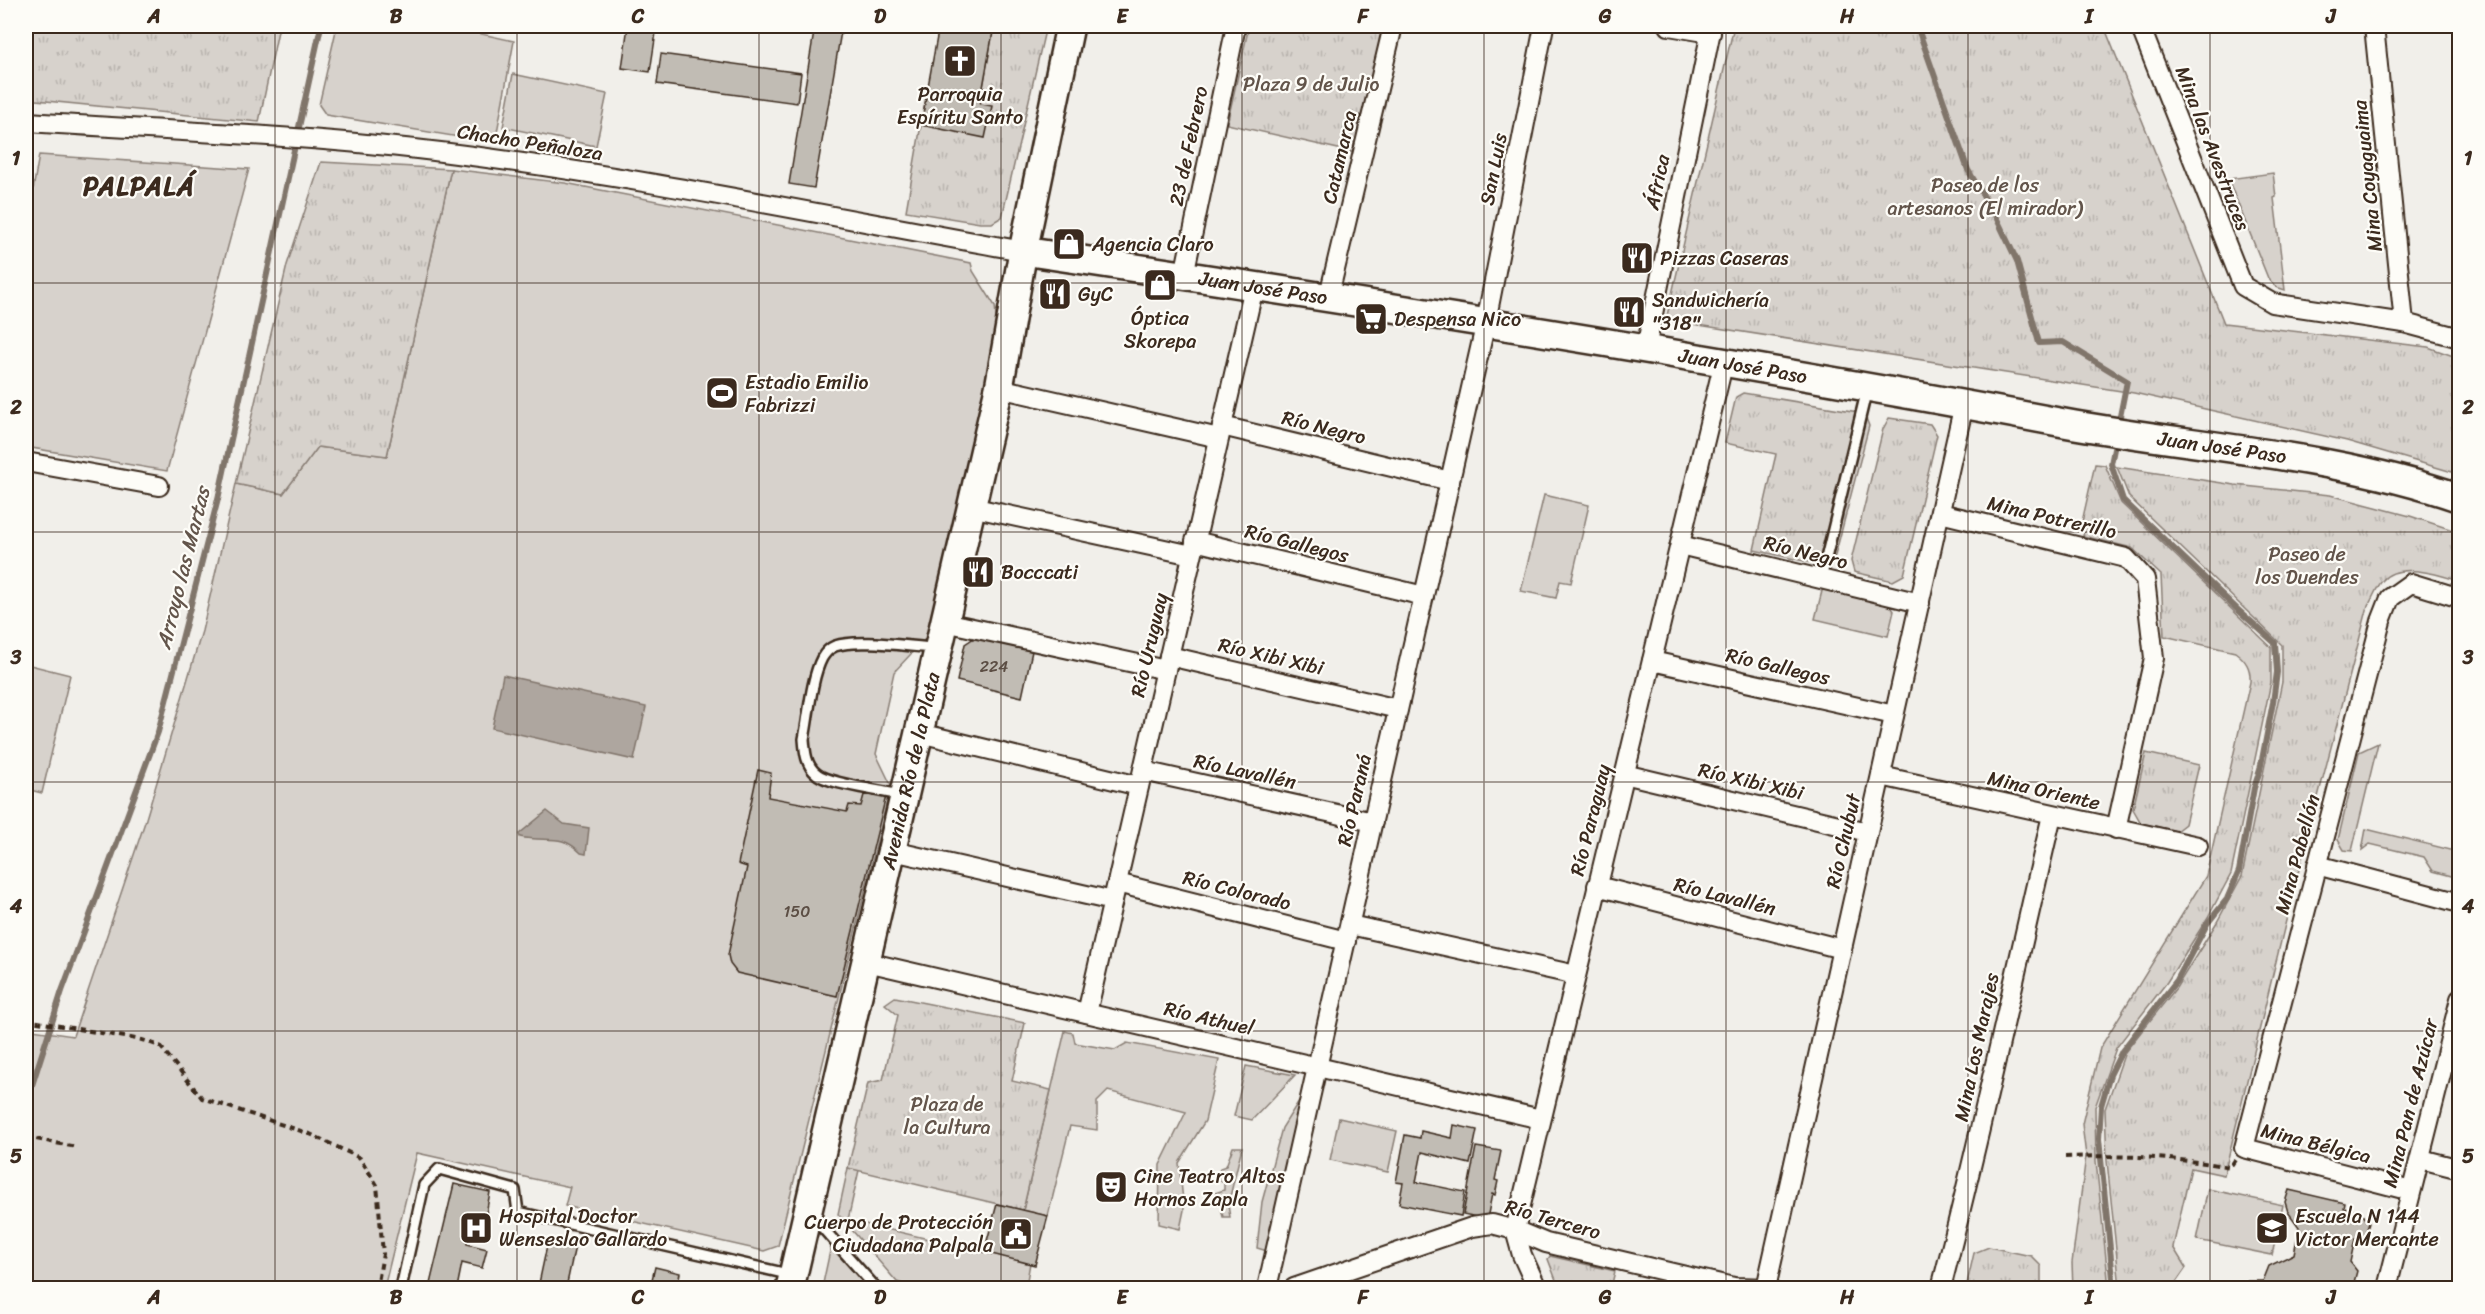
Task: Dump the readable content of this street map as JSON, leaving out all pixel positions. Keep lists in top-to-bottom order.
{
  "streets": {
    "main road": ["Juan José Paso", "Avenida Río de la Plata"],
    "street": [
      "Chacho Peñaloza",
      "23 de Febrero",
      "Mina las Avestruces",
      "Catamarca",
      "San Luis",
      "Mina Coyaguaima",
      "África",
      "Río Negro",
      "Mina Potrerillo",
      "Río Gallegos",
      "Río Uruguay",
      "Río Xibi Xibi",
      "Río Lavallén",
      "Mina Oriente",
      "Río Paraná",
      "Río Paraguay",
      "Río Chubut",
      "Mina Pabellón",
      "Río Colorado",
      "Río Athuel",
      "Mina Los Marajes",
      "Mina Pan de Azúcar",
      "Mina Bélgica",
      "Río Tercero"
    ]
  },
  "crossings": [
    ["Chacho Peñaloza", "Juan José Paso"],
    ["Chacho Peñaloza", "Avenida Río de la Plata"],
    ["23 de Febrero", "Juan José Paso"],
    ["Mina las Avestruces", "Mina Coyaguaima"],
    ["Catamarca", "Juan José Paso"],
    ["San Luis", "Juan José Paso"],
    ["San Luis", "Río Paraná"],
    ["África", "Juan José Paso"],
    ["Juan José Paso", "Río Uruguay"],
    ["Juan José Paso", "Avenida Río de la Plata"],
    ["Juan José Paso", "Río Paraná"],
    ["Juan José Paso", "Río Paraguay"],
    ["Juan José Paso", "Río Chubut"],
    ["Río Negro", "Río Uruguay"],
    ["Río Negro", "Avenida Río de la Plata"],
    ["Río Negro", "Río Paraná"],
    ["Río Negro", "Río Paraguay"],
    ["Río Negro", "Río Chubut"],
    ["Mina Potrerillo", "Mina Oriente"],
    ["Mina Potrerillo", "Río Chubut"],
    ["Río Gallegos", "Río Uruguay"],
    ["Río Gallegos", "Avenida Río de la Plata"],
    ["Río Gallegos", "Río Paraná"],
    ["Río Gallegos", "Río Paraguay"],
    ["Río Gallegos", "Río Chubut"],
    ["Río Uruguay", "Río Xibi Xibi"],
    ["Río Uruguay", "Río Lavallén"],
    ["Río Uruguay", "Río Colorado"],
    ["Río Uruguay", "Río Athuel"],
    ["Río Xibi Xibi", "Avenida Río de la Plata"],
    ["Río Xibi Xibi", "Río Paraná"],
    ["Río Xibi Xibi", "Río Paraguay"],
    ["Río Xibi Xibi", "Río Chubut"],
    ["Avenida Río de la Plata", "Río Lavallén"],
    ["Avenida Río de la Plata", "Río Colorado"],
    ["Avenida Río de la Plata", "Río Athuel"],
    ["Río Lavallén", "Río Paraná"],
    ["Río Lavallén", "Río Paraguay"],
    ["Río Lavallén", "Río Chubut"],
    ["Mina Oriente", "Río Chubut"],
    ["Mina Oriente", "Mina Los Marajes"],
    ["Río Paraná", "Río Colorado"],
    ["Río Paraná", "Río Athuel"],
    ["Río Paraguay", "Río Colorado"],
    ["Río Paraguay", "Río Athuel"],
    ["Río Paraguay", "Río Tercero"],
    ["Río Chubut", "Río Tercero"],
    ["Mina Pabellón", "Mina Bélgica"],
    ["Mina Pan de Azúcar", "Mina Bélgica"]
  ],
  "districts": ["PALPALÁ"],
  "water": ["Arroyo las Martas"],
  "parks": [
    "Plaza 9 de Julio",
    "Paseo de los artesanos (El mirador)",
    "Paseo de los Duendes",
    "Plaza de la Cultura"
  ],
  "places": {
    "church": ["Parroquia Espíritu Santo"],
    "shop": ["Agencia Claro", "Óptica Skorepa"],
    "restaurant": [
      "Pizzas Caseras",
      "GyC",
      "Sandwichería \"318\"",
      "Bocccati"
    ],
    "supermarket": ["Despensa Nico"],
    "sports": ["Estadio Emilio Fabrizzi"],
    "theatre": ["Cine Teatro Altos Hornos Zapla"],
    "hospital": ["Hospital Doctor Wenseslao Gallardo"],
    "school or university": ["Escuela N 144 Victor Mercante"],
    "public building": ["Cuerpo de Protección Ciudadana Palpala"]
  },
  "house_numbers": ["224", "150"],
  "grid": {
    "columns": [
      "A",
      "B",
      "C",
      "D",
      "E",
      "F",
      "G",
      "H",
      "I",
      "J"
    ],
    "rows": [
      "1",
      "2",
      "3",
      "4",
      "5"
    ]
  }
}
